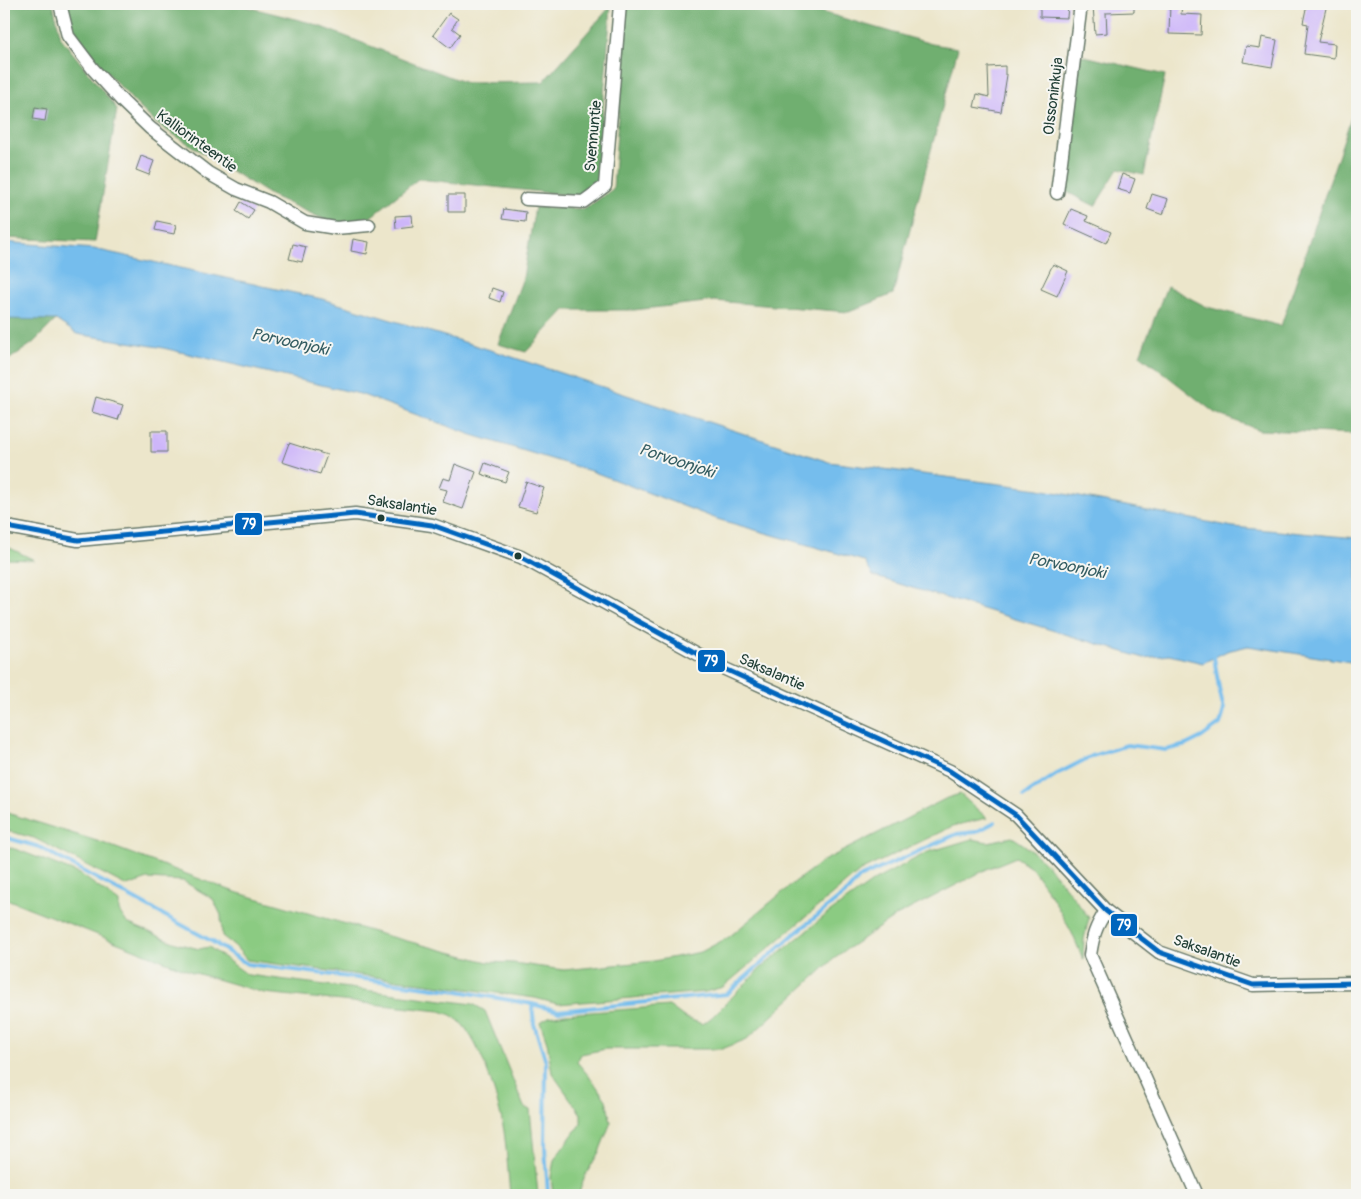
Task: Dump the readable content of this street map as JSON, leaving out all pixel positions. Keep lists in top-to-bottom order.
{
  "streets": {
    "street": [
      "Olssoninkuja",
      "Svennuntie",
      "Kalliorinteentie",
      "Saksalantie"
    ]
  },
  "water": ["Porvoonjoki"],
  "lines": ["transit line 79"]
}
